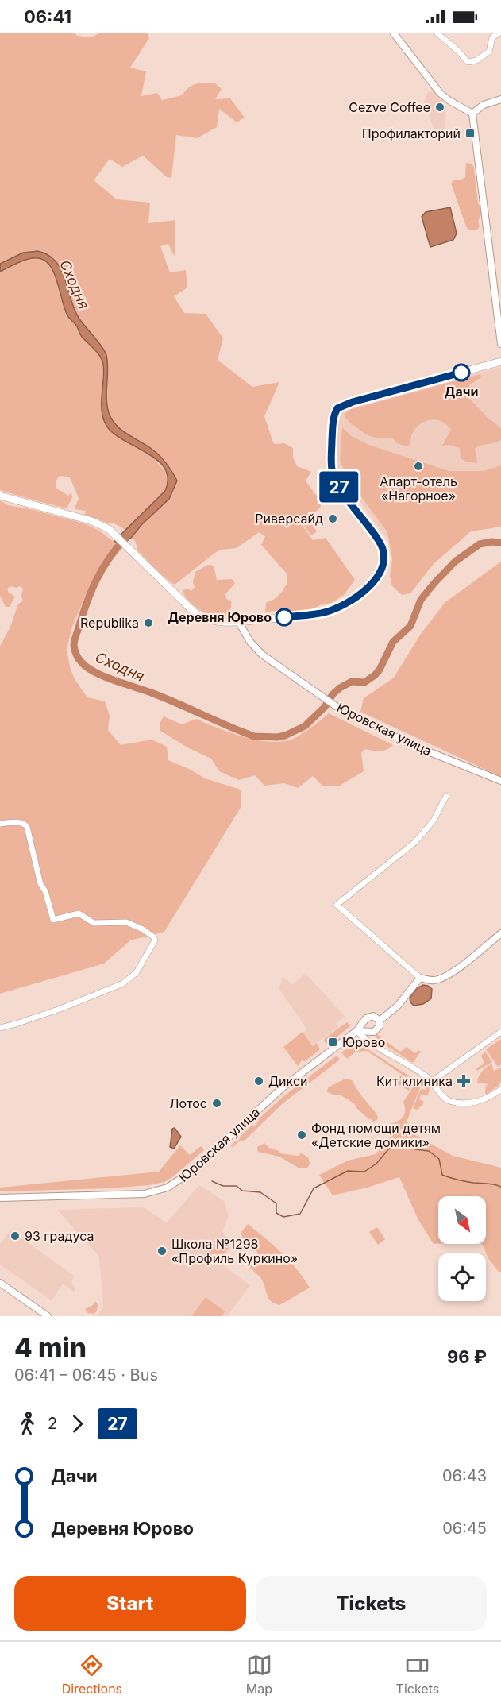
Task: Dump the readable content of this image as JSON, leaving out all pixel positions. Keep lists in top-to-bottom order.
{
  "streets": {
    "street": ["Юровская улица"]
  },
  "water": ["Сходня"],
  "places": {
    "other": [
      "Cezve Coffee",
      "Дачи",
      "Апарт-отель «Нагорное»",
      "Риверсайд",
      "Деревня Юрово",
      "Republika",
      "Дикси",
      "Лотос",
      "Фонд помощи детям «Детские домики»",
      "93 градуса",
      "Школа №1298 «Профиль Куркино»"
    ],
    "transit": ["Профилакторий", "Юрово"],
    "health": ["Кит клиника"]
  },
  "lines": ["bus line 27"],
  "north": "bottom right",
  "page": {
    "status": "06:41",
    "on_map": "27",
    "heading": ["4 min", "06:41 – 06:45 · Bus", "96 ₽"],
    "legs": ["2", "27"],
    "list": [
      {
        "name": "Дачи",
        "value": "06:43"
      },
      {
        "name": "Деревня Юрово",
        "value": "06:45"
      }
    ],
    "buttons": ["Start", "Tickets"],
    "tabs": ["Directions", "Map", "Tickets"]
  }
}
